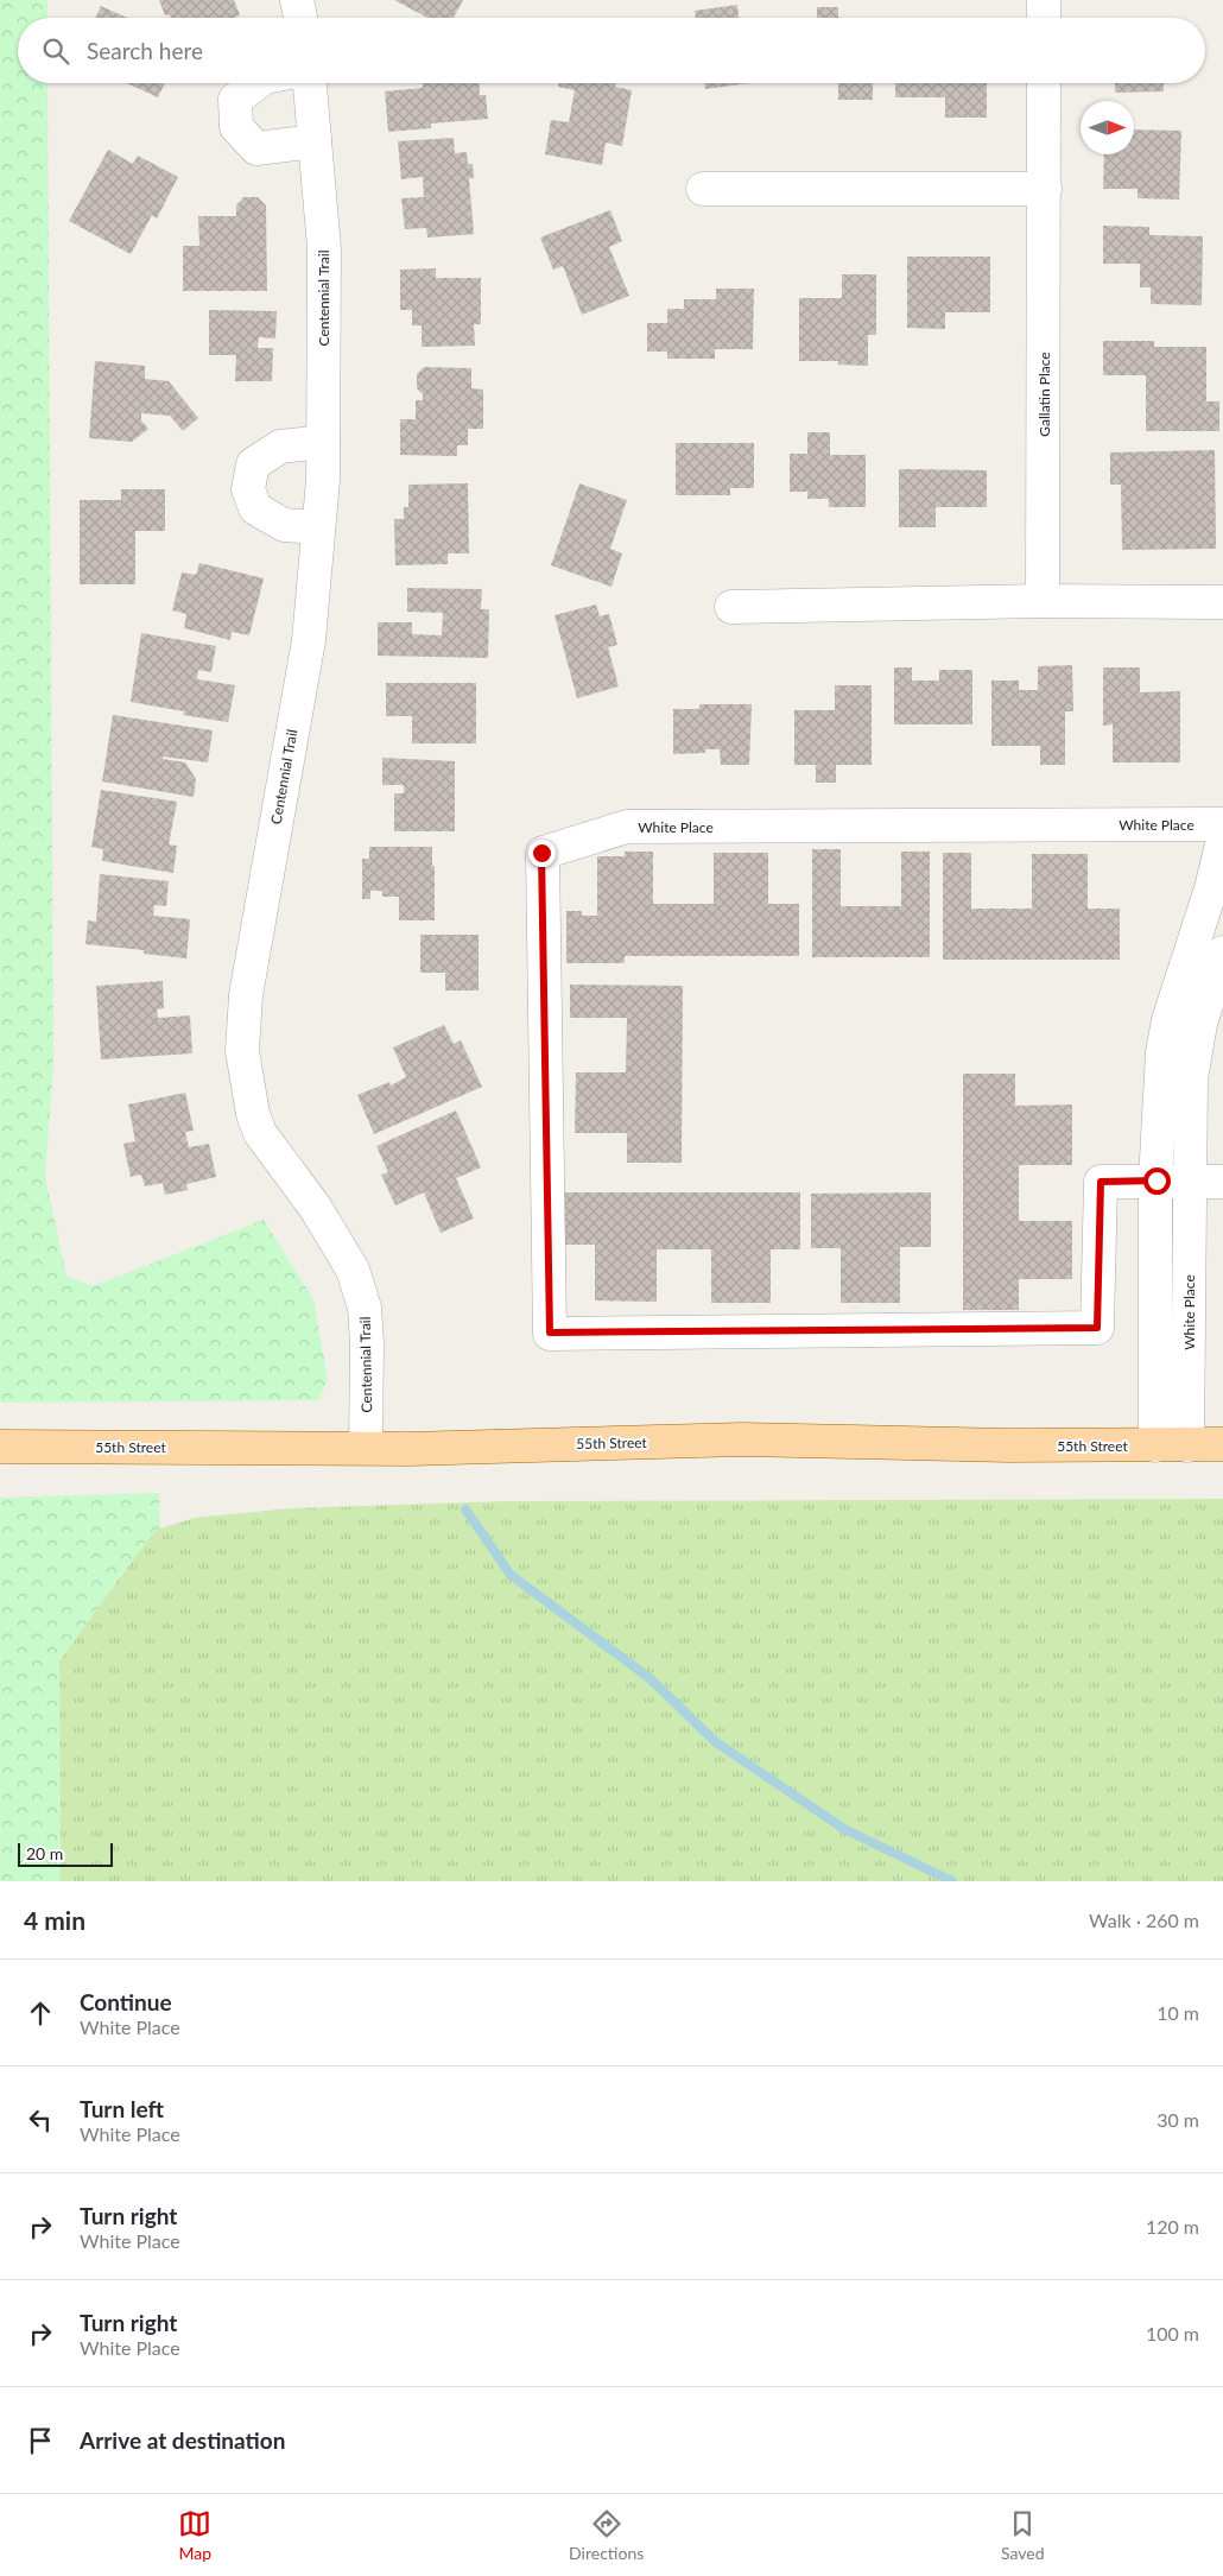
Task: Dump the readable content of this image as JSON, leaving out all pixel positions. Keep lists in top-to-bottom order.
{
  "streets": {
    "main road": ["55th Street"],
    "street": ["Centennial Trail", "Gallatin Place", "White Place"]
  },
  "crossings": [
    ["Centennial Trail", "55th Street"],
    ["White Place", "55th Street"]
  ],
  "scale_bar": "20 m",
  "north": "right",
  "page": {
    "search": "Search here",
    "scale": "20 m",
    "heading": ["4 min", "Walk · 260 m"],
    "list": [
      ["Continue", "White Place", "10 m"],
      ["Turn left", "White Place", "30 m"],
      ["Turn right", "White Place", "120 m"],
      ["Turn right", "White Place", "100 m"],
      "Arrive at destination"
    ],
    "nav": ["Map", "Directions", "Saved"]
  }
}
